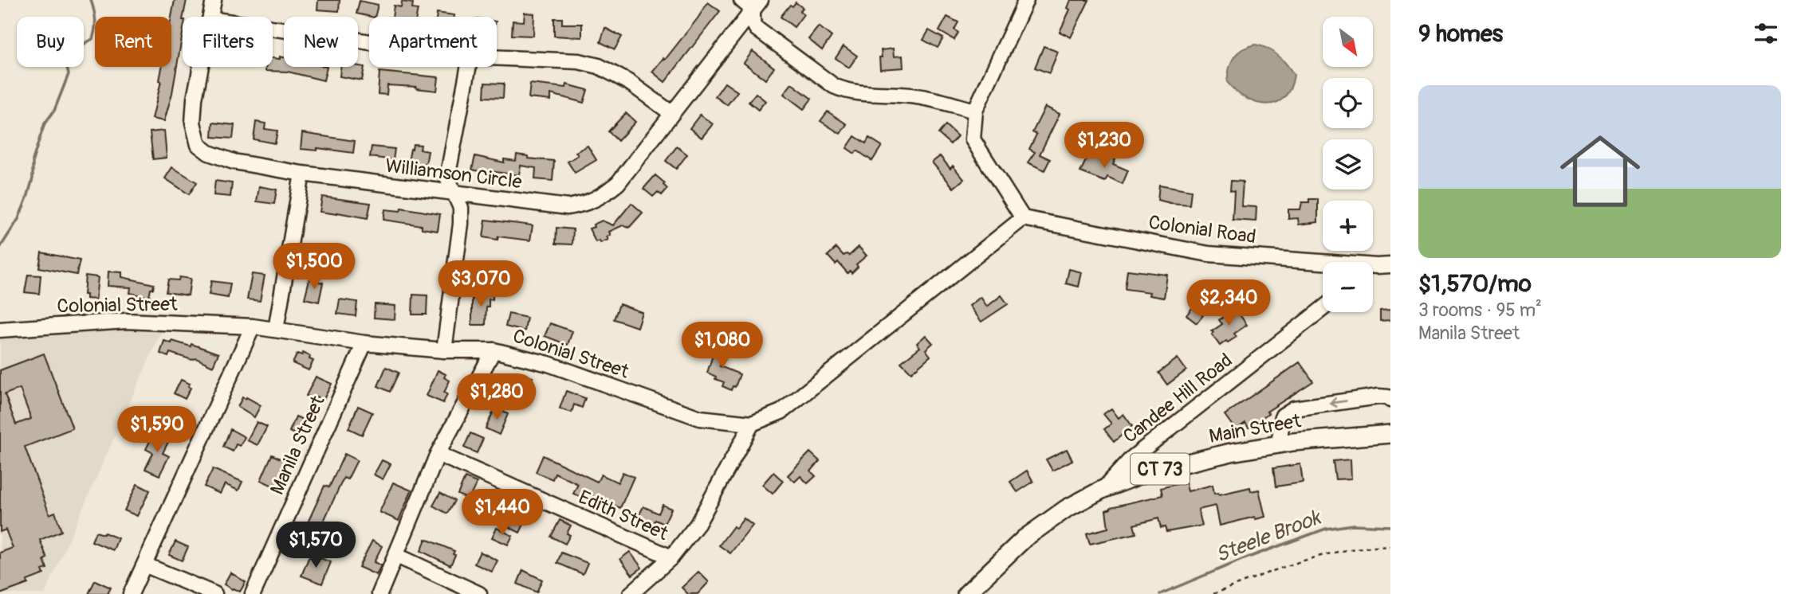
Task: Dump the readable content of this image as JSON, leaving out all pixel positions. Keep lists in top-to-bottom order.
{
  "streets": {
    "main road": ["Main Street", "CT 73"],
    "street": [
      "Williamson Circle",
      "Colonial Road",
      "Colonial Street",
      "Candee Hill Road",
      "Manila Street",
      "Edith Street"
    ]
  },
  "crossings": [
    ["Colonial Road", "Colonial Street"],
    ["Colonial Street", "Manila Street"],
    ["Candee Hill Road", "Main Street"]
  ],
  "water": ["Steele Brook"],
  "north": "bottom right",
  "page": {
    "heading": "9 homes",
    "map_buttons": ["+", "−"],
    "chip": [
      "Buy",
      "Rent",
      "Filters",
      "New",
      "Apartment"
    ],
    "list": [
      {
        "name": "$1,570/mo",
        "note": "3 rooms · 95 m² · Manila Street"
      }
    ],
    "price": [
      "$1,230",
      "$1,500",
      "$3,070",
      "$2,340",
      "$1,080",
      "$1,280",
      "$1,590",
      "$1,440",
      "$1,570"
    ]
  }
}
